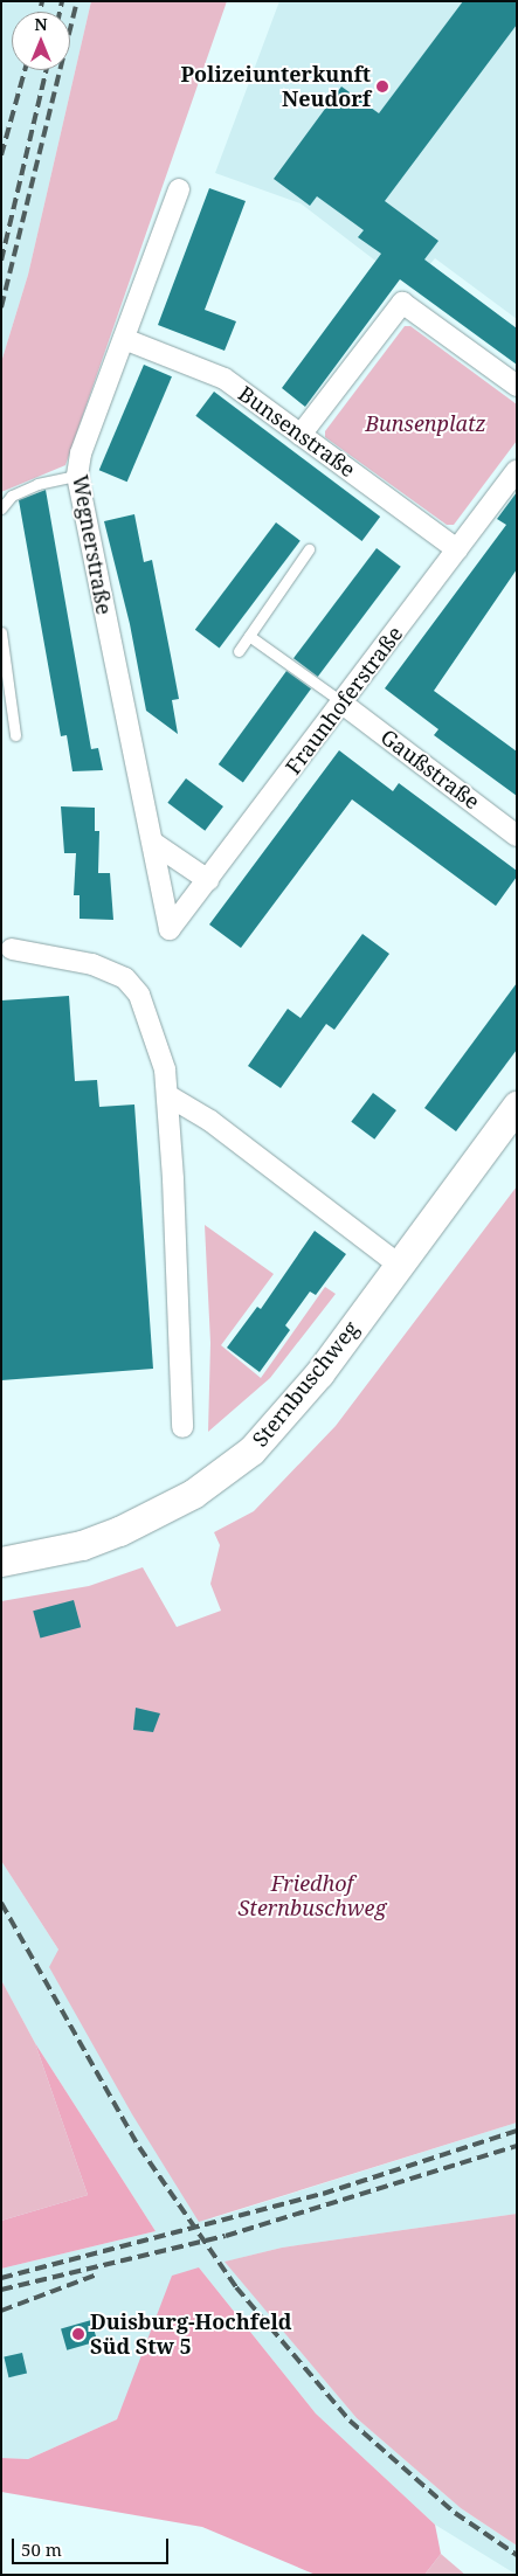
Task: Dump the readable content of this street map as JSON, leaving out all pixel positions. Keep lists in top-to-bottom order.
{
  "streets": {
    "main road": ["Sternbuschweg"],
    "street": [
      "Bunsenstraße",
      "Wegnerstraße",
      "Fraunhoferstraße",
      "Gaußstraße"
    ]
  },
  "crossings": [
    ["Bunsenstraße", "Wegnerstraße"],
    ["Bunsenstraße", "Fraunhoferstraße"],
    ["Wegnerstraße", "Fraunhoferstraße"],
    ["Fraunhoferstraße", "Gaußstraße"]
  ],
  "parks": ["Bunsenplatz", "Friedhof Sternbuschweg"],
  "places": ["Polizeiunterkunft Neudorf", "Duisburg-Hochfeld Süd Stw 5"],
  "scale_bar": "50 m",
  "north": "top"
}
